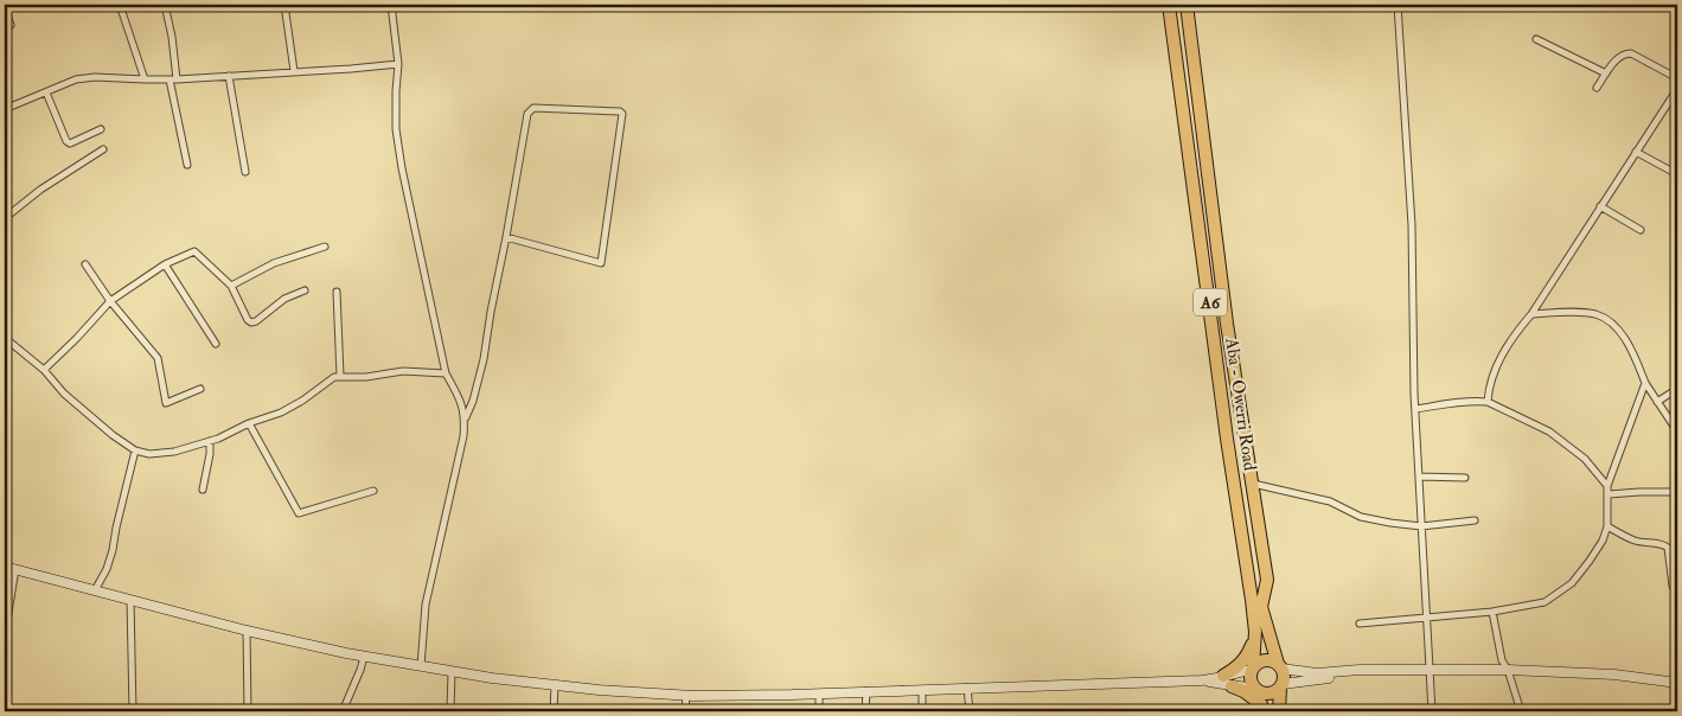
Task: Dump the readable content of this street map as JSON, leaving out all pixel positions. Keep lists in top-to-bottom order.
{
  "streets": {
    "highway": ["A6", "Aba - Owerri Road"]
  }
}
